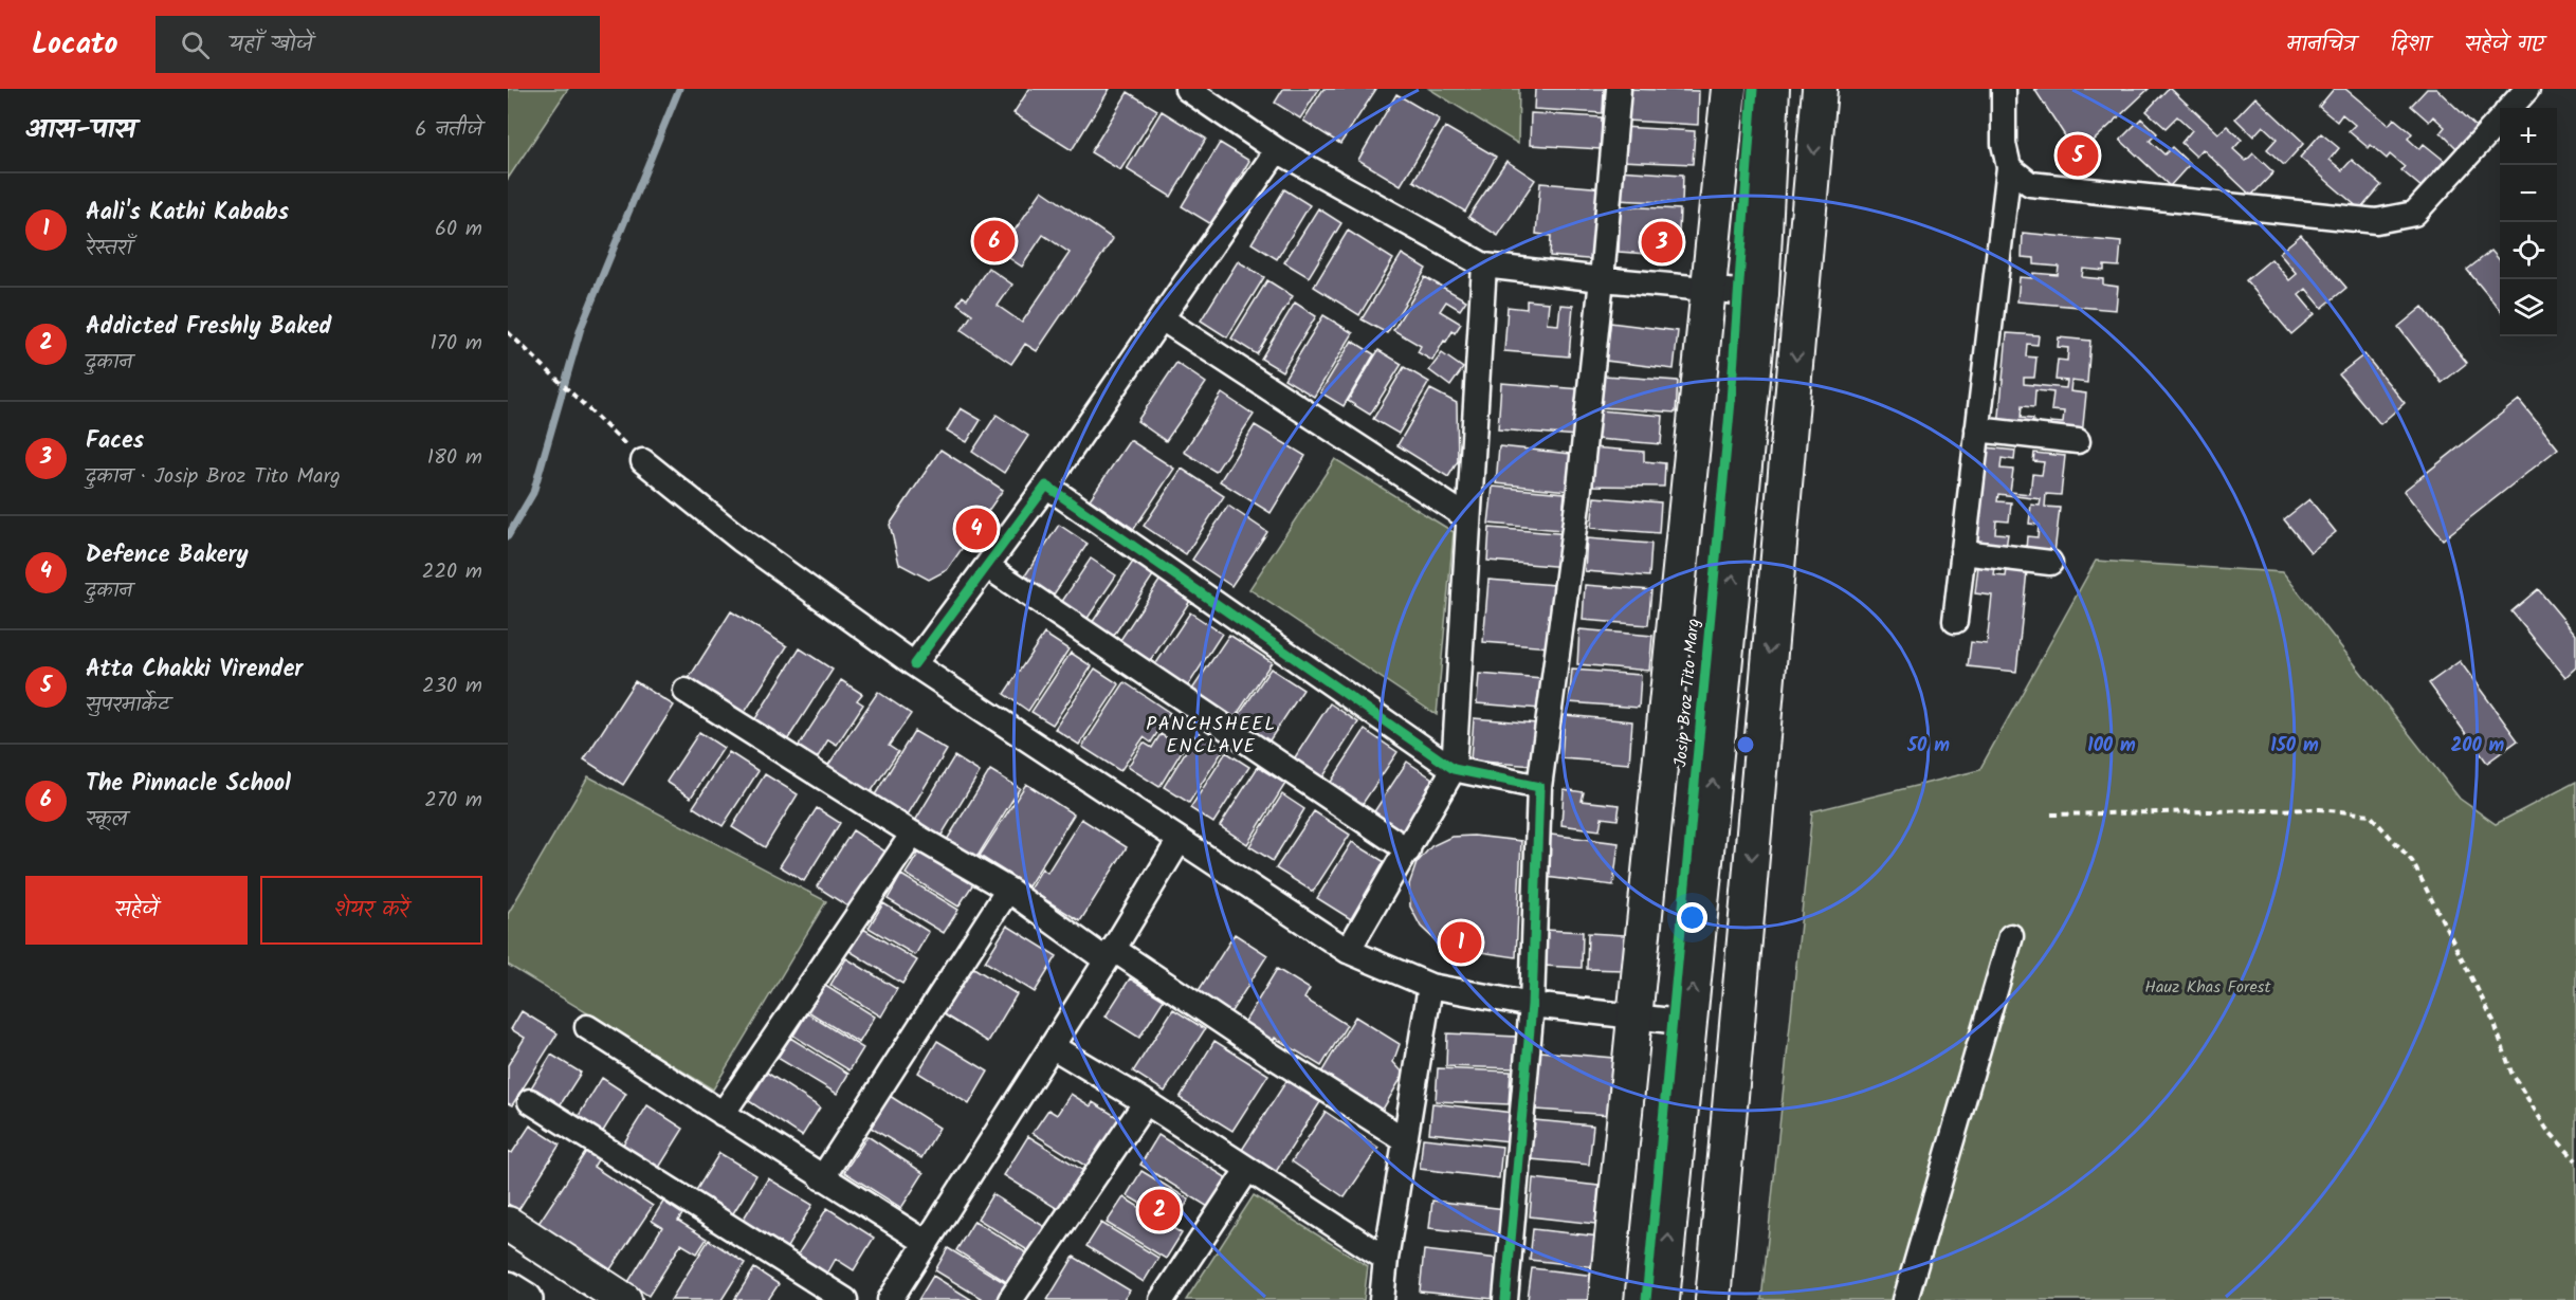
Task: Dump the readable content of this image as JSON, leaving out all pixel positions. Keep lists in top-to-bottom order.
{
  "streets": {
    "main road": ["Josip Broz Tito Marg"]
  },
  "districts": ["PANCHSHEEL ENCLAVE"],
  "parks": ["Hauz Khas Forest"],
  "page": {
    "header": "Locato",
    "search": "यहाँ खोजें",
    "nav": ["मानचित्र", "दिशा", "सहेजे गए"],
    "heading": ["आस-पास", "6 नतीजे"],
    "map_buttons": ["+", "−"],
    "pins": [
      "5",
      "6",
      "3",
      "4",
      "1",
      "2"
    ],
    "list": [
      {
        "mark": "1",
        "name": "Aali's Kathi Kababs",
        "note": "रेस्तराँ",
        "value": "60 m"
      },
      {
        "mark": "2",
        "name": "Addicted Freshly Baked",
        "note": "दुकान",
        "value": "170 m"
      },
      {
        "mark": "3",
        "name": "Faces",
        "note": "दुकान · Josip Broz Tito Marg",
        "value": "180 m"
      },
      {
        "mark": "4",
        "name": "Defence Bakery",
        "note": "दुकान",
        "value": "220 m"
      },
      {
        "mark": "5",
        "name": "Atta Chakki Virender",
        "note": "सुपरमार्केट",
        "value": "230 m"
      },
      {
        "mark": "6",
        "name": "The Pinnacle School",
        "note": "स्कूल",
        "value": "270 m"
      }
    ],
    "buttons": ["सहेजें", "शेयर करें"]
  },
  "rings": [
    "50 m",
    "100 m",
    "150 m",
    "200 m"
  ]
}
